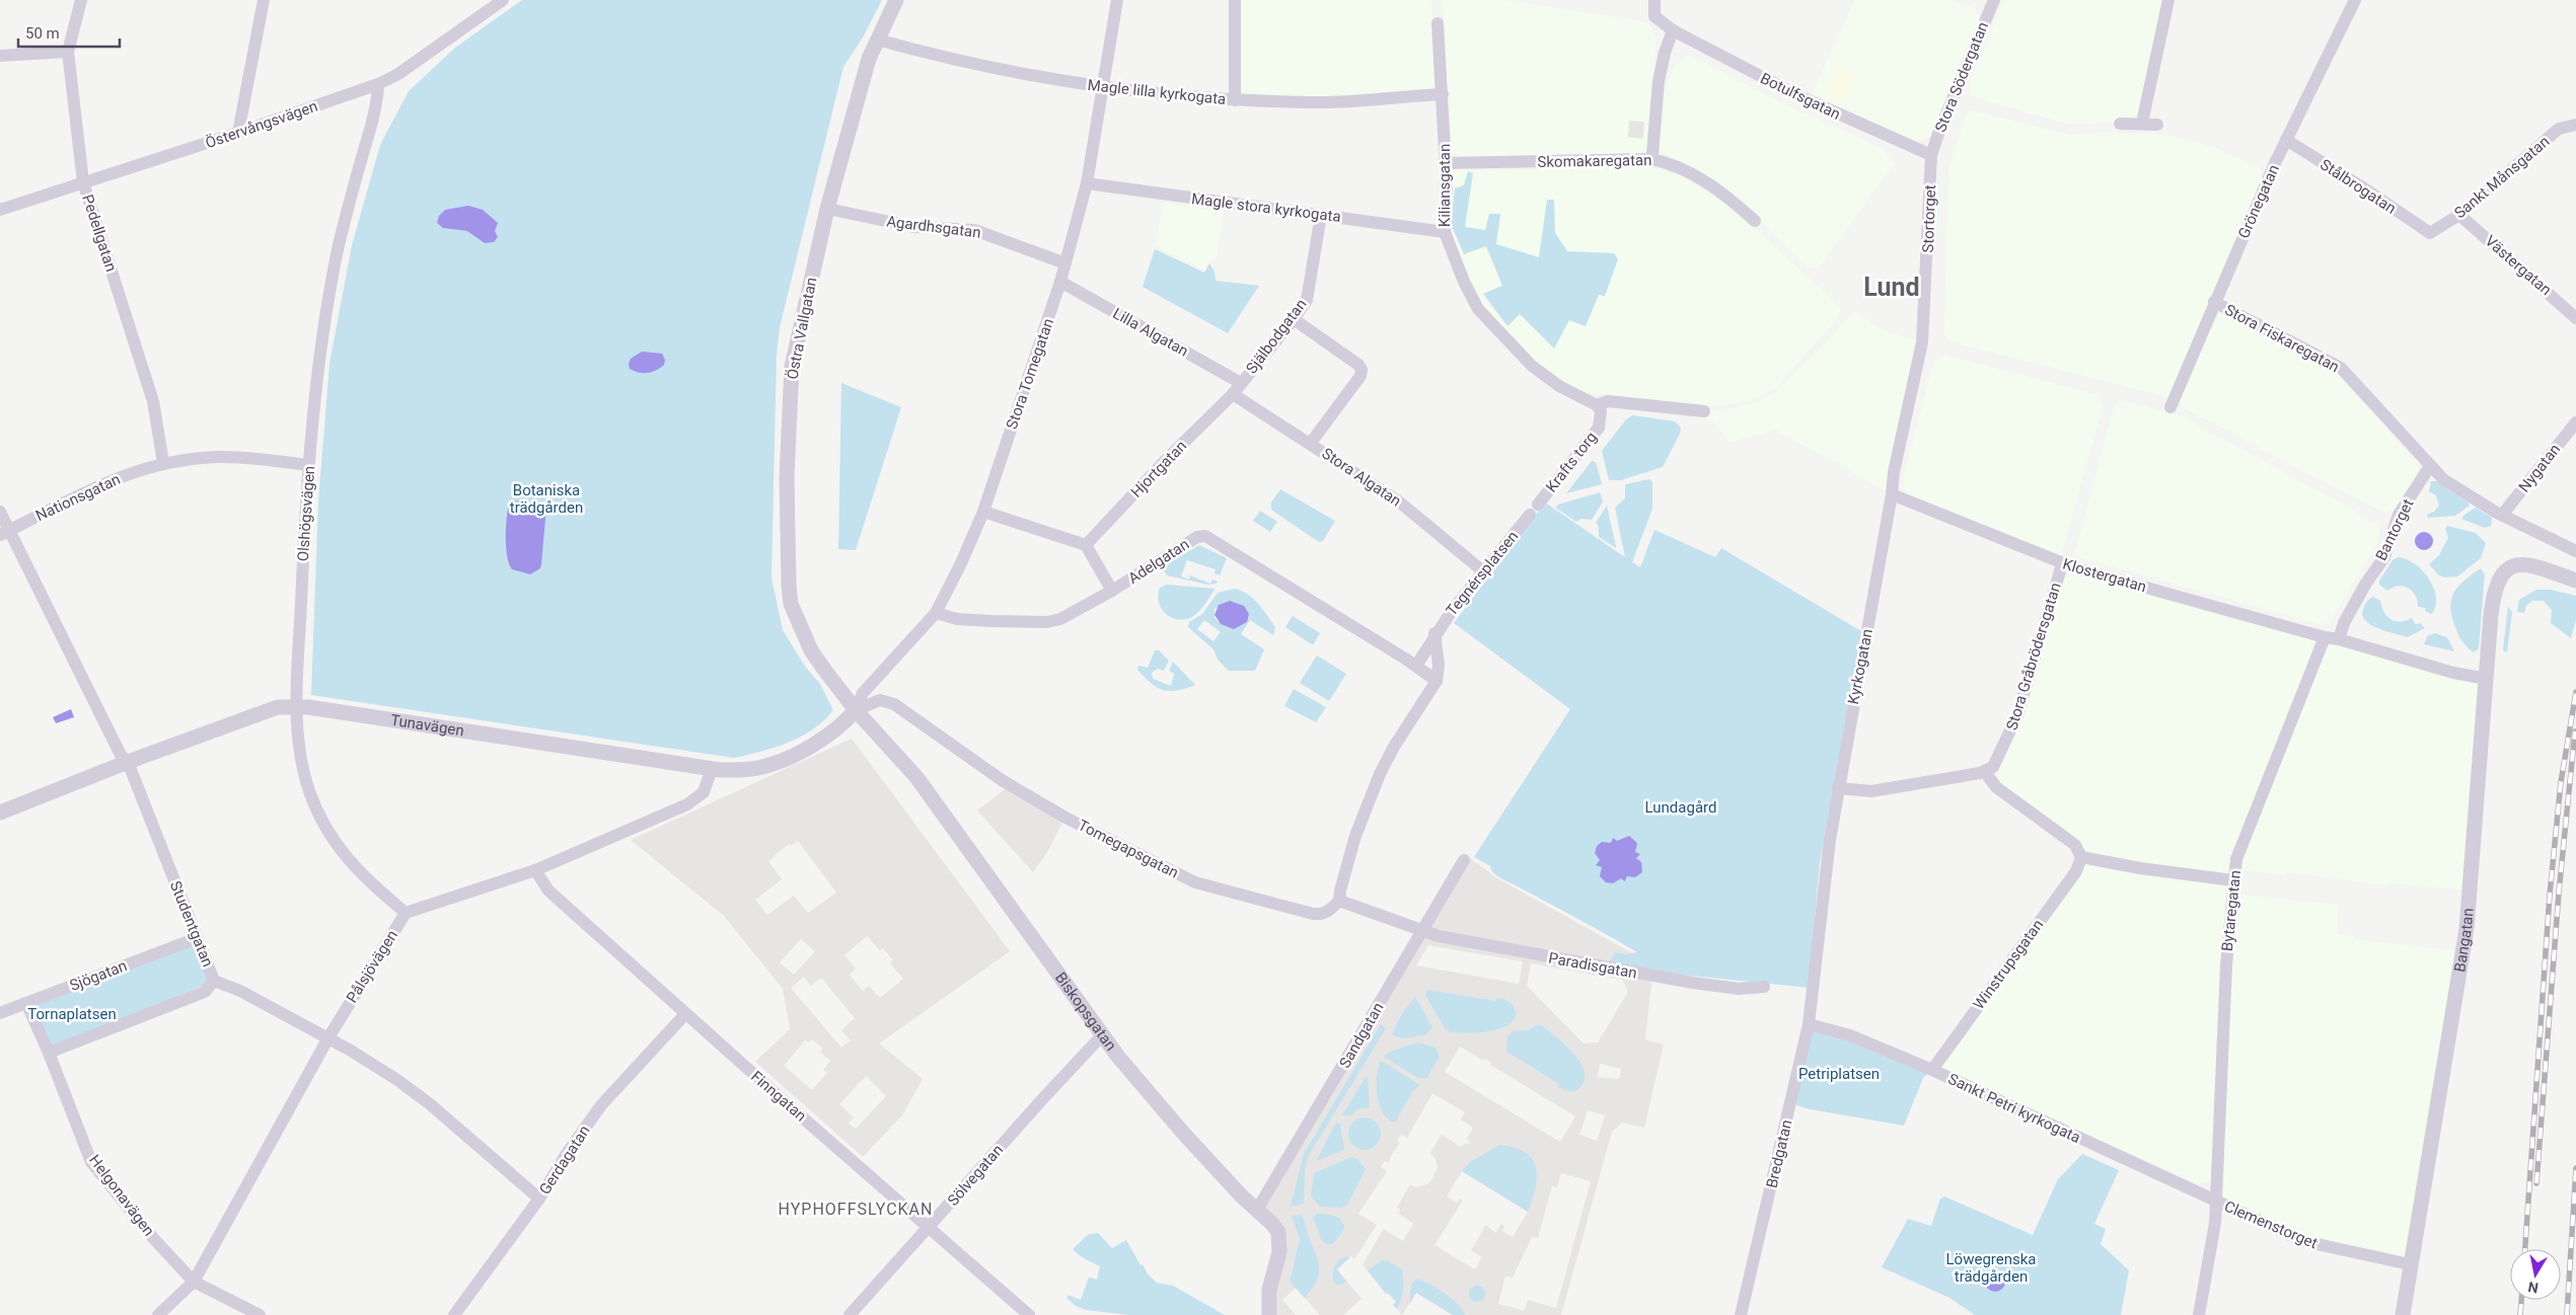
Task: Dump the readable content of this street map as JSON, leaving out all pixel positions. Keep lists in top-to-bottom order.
{
  "streets": {
    "street": [
      "Stora Södergatan",
      "Magle lilla kyrkogata",
      "Botulfsgatan",
      "Östervångsvägen",
      "Skomakaregatan",
      "Sankt Månsgatan",
      "Kiliansgatan",
      "Stålbrogatan",
      "Grönegatan",
      "Magle stora kyrkogata",
      "Stortorget",
      "Agardhsgatan",
      "Pedellgatan",
      "Västergatan",
      "Östra Vallgatan",
      "Lilla Algatan",
      "Själbodgatan",
      "Stora Fiskaregatan",
      "Stora Tomegatan",
      "Krafts torg",
      "Nygatan",
      "Hjortgatan",
      "Stora Algatan",
      "Nationsgatan",
      "Olshögsvägen",
      "Bantorget",
      "Adelgatan",
      "Tegnérsplatsen",
      "Klostergatan",
      "Stora Gråbrödersgatan",
      "Kyrkogatan",
      "Tunavägen",
      "Tomegapsgatan",
      "Bytaregatan",
      "Studentgatan",
      "Bangatan",
      "Winstrupsgatan",
      "Paradisgatan",
      "Pålsjövägen",
      "Sjögatan",
      "Biskopsgatan",
      "Sandgatan",
      "Finngatan",
      "Sankt Petri kyrkogata",
      "Bredgatan",
      "Gerdagatan",
      "Sölvegatan",
      "Helgonavägen",
      "Clemenstorget"
    ]
  },
  "crossings": [
    ["Stora Södergatan", "Botulfsgatan"],
    ["Stora Södergatan", "Stortorget"],
    ["Magle lilla kyrkogata", "Kiliansgatan"],
    ["Magle lilla kyrkogata", "Östra Vallgatan"],
    ["Magle lilla kyrkogata", "Stora Tomegatan"],
    ["Botulfsgatan", "Stortorget"],
    ["Östervångsvägen", "Pedellgatan"],
    ["Östervångsvägen", "Olshögsvägen"],
    ["Skomakaregatan", "Kiliansgatan"],
    ["Sankt Månsgatan", "Stålbrogatan"],
    ["Sankt Månsgatan", "Västergatan"],
    ["Kiliansgatan", "Magle stora kyrkogata"],
    ["Kiliansgatan", "Krafts torg"],
    ["Stålbrogatan", "Grönegatan"],
    ["Grönegatan", "Stora Fiskaregatan"],
    ["Magle stora kyrkogata", "Själbodgatan"],
    ["Magle stora kyrkogata", "Stora Tomegatan"],
    ["Stortorget", "Kyrkogatan"],
    ["Agardhsgatan", "Östra Vallgatan"],
    ["Agardhsgatan", "Stora Tomegatan"],
    ["Pedellgatan", "Nationsgatan"],
    ["Östra Vallgatan", "Stora Tomegatan"],
    ["Östra Vallgatan", "Tunavägen"],
    ["Östra Vallgatan", "Tomegapsgatan"],
    ["Östra Vallgatan", "Biskopsgatan"],
    ["Lilla Algatan", "Själbodgatan"],
    ["Lilla Algatan", "Stora Tomegatan"],
    ["Själbodgatan", "Hjortgatan"],
    ["Själbodgatan", "Stora Algatan"],
    ["Stora Fiskaregatan", "Bantorget"],
    ["Stora Tomegatan", "Adelgatan"],
    ["Stora Tomegatan", "Tunavägen"],
    ["Stora Tomegatan", "Tomegapsgatan"],
    ["Stora Tomegatan", "Biskopsgatan"],
    ["Krafts torg", "Tegnérsplatsen"],
    ["Hjortgatan", "Stora Algatan"],
    ["Stora Algatan", "Tegnérsplatsen"],
    ["Nationsgatan", "Olshögsvägen"],
    ["Nationsgatan", "Studentgatan"],
    ["Olshögsvägen", "Tunavägen"],
    ["Olshögsvägen", "Pålsjövägen"],
    ["Adelgatan", "Tegnérsplatsen"],
    ["Klostergatan", "Stora Gråbrödersgatan"],
    ["Klostergatan", "Kyrkogatan"],
    ["Klostergatan", "Bytaregatan"],
    ["Kyrkogatan", "Bredgatan"],
    ["Tunavägen", "Tomegapsgatan"],
    ["Tunavägen", "Studentgatan"],
    ["Tunavägen", "Pålsjövägen"],
    ["Tunavägen", "Biskopsgatan"],
    ["Tomegapsgatan", "Biskopsgatan"],
    ["Bytaregatan", "Sankt Petri kyrkogata"],
    ["Bytaregatan", "Clemenstorget"],
    ["Studentgatan", "Pålsjövägen"],
    ["Studentgatan", "Sjögatan"],
    ["Studentgatan", "Gerdagatan"],
    ["Bangatan", "Clemenstorget"],
    ["Winstrupsgatan", "Sankt Petri kyrkogata"],
    ["Paradisgatan", "Sandgatan"],
    ["Pålsjövägen", "Finngatan"],
    ["Pålsjövägen", "Helgonavägen"],
    ["Sjögatan", "Helgonavägen"],
    ["Biskopsgatan", "Sandgatan"],
    ["Biskopsgatan", "Sölvegatan"],
    ["Finngatan", "Gerdagatan"],
    ["Finngatan", "Sölvegatan"],
    ["Sankt Petri kyrkogata", "Bredgatan"],
    ["Sankt Petri kyrkogata", "Clemenstorget"]
  ],
  "districts": ["Lund", "HYPHOFFSLYCKAN"],
  "parks": [
    "Botaniska trädgården",
    "Lundagård",
    "Tornaplatsen",
    "Petriplatsen",
    "Löwegrenska trädgården"
  ],
  "scale_bar": "50 m",
  "north": "bottom"
}
